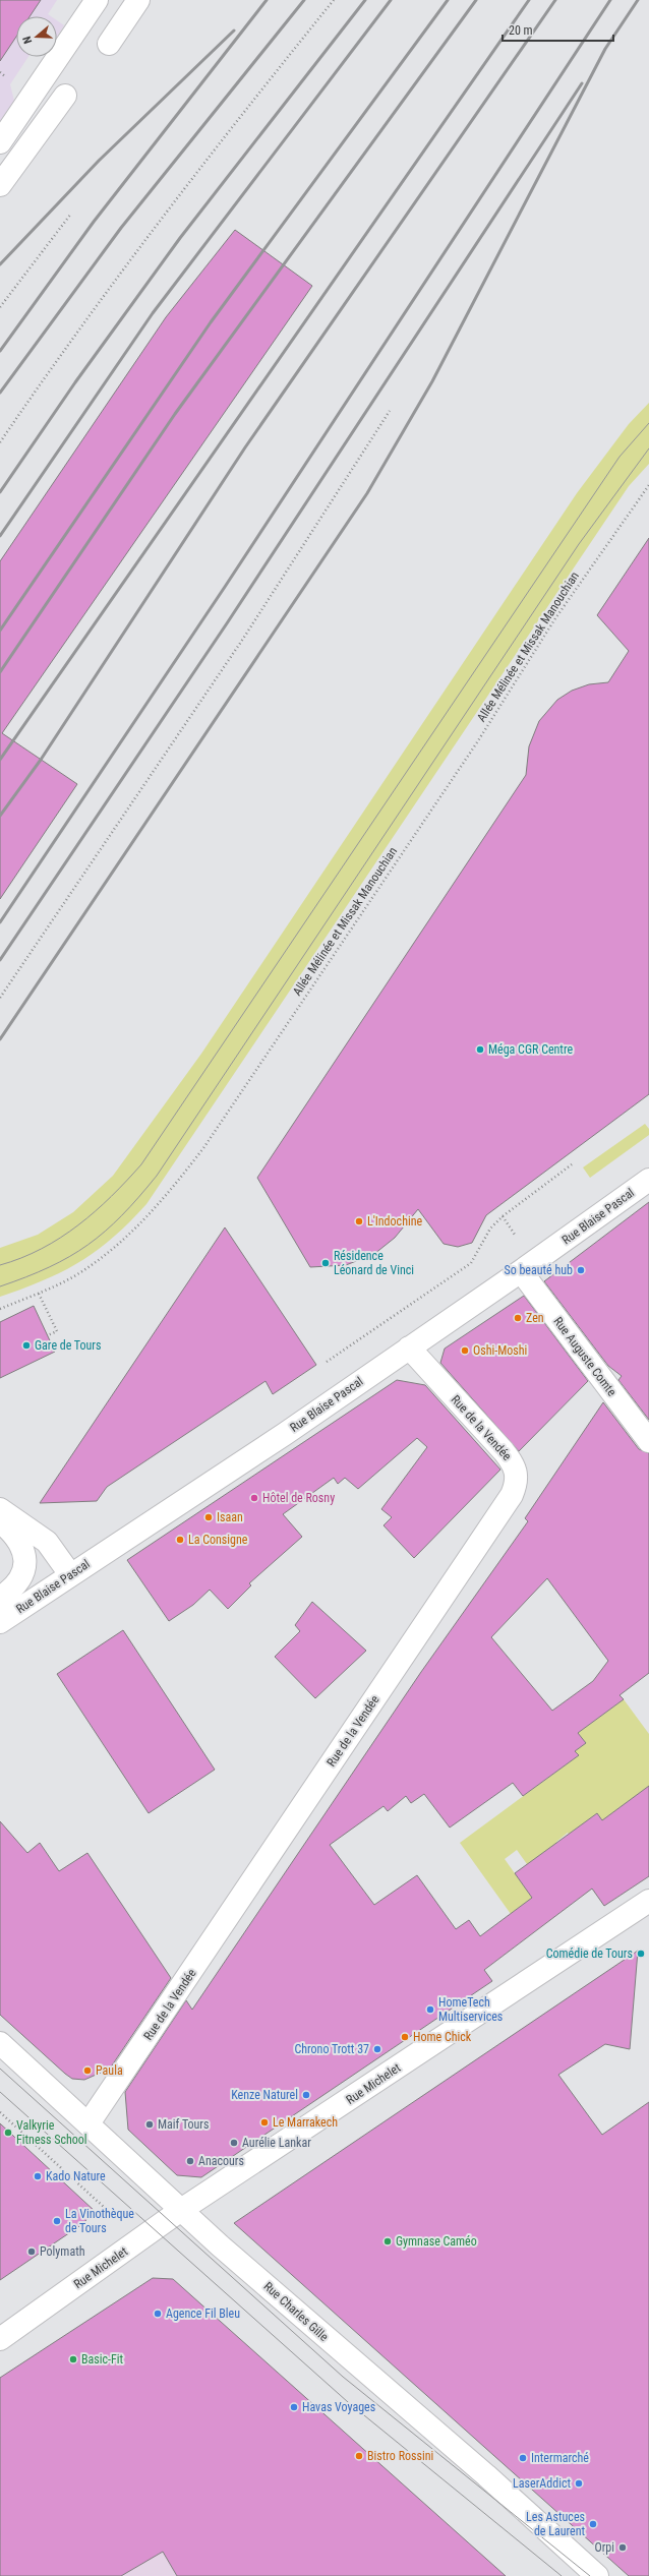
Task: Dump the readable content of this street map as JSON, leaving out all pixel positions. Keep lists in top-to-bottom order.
{
  "streets": {
    "street": [
      "Rue Blaise Pascal",
      "Rue Auguste Comte",
      "Rue de la Vendée",
      "Rue Michelet",
      "Rue Charles Gille"
    ],
    "path": ["Allée Mélinée et Missak Manouchian"]
  },
  "crossings": [
    ["Rue Blaise Pascal", "Rue Auguste Comte"],
    ["Rue Blaise Pascal", "Rue de la Vendée"],
    ["Rue de la Vendée", "Rue Charles Gille"],
    ["Rue Michelet", "Rue Charles Gille"]
  ],
  "places": [
    "Méga CGR Centre",
    "L'Indochine",
    "Résidence Léonard de Vinci",
    "So beauté hub",
    "Zen",
    "Gare de Tours",
    "Oshi-Moshi",
    "Hôtel de Rosny",
    "Isaan",
    "La Consigne",
    "Comédie de Tours",
    "HomeTech Multiservices",
    "Home Chick",
    "Chrono Trott 37",
    "Paula",
    "Kenze Naturel",
    "Le Marrakech",
    "Maif Tours",
    "Valkyrie Fitness School",
    "Aurélie Lankar",
    "Anacours",
    "Kado Nature",
    "La Vinothèque de Tours",
    "Gymnase Caméo",
    "Polymath",
    "Agence Fil Bleu",
    "Basic-Fit",
    "Havas Voyages",
    "Bistro Rossini",
    "Intermarché",
    "LaserAddict",
    "Les Astuces de Laurent",
    "Orpi"
  ],
  "scale_bar": "20 m",
  "north": "left"
}
